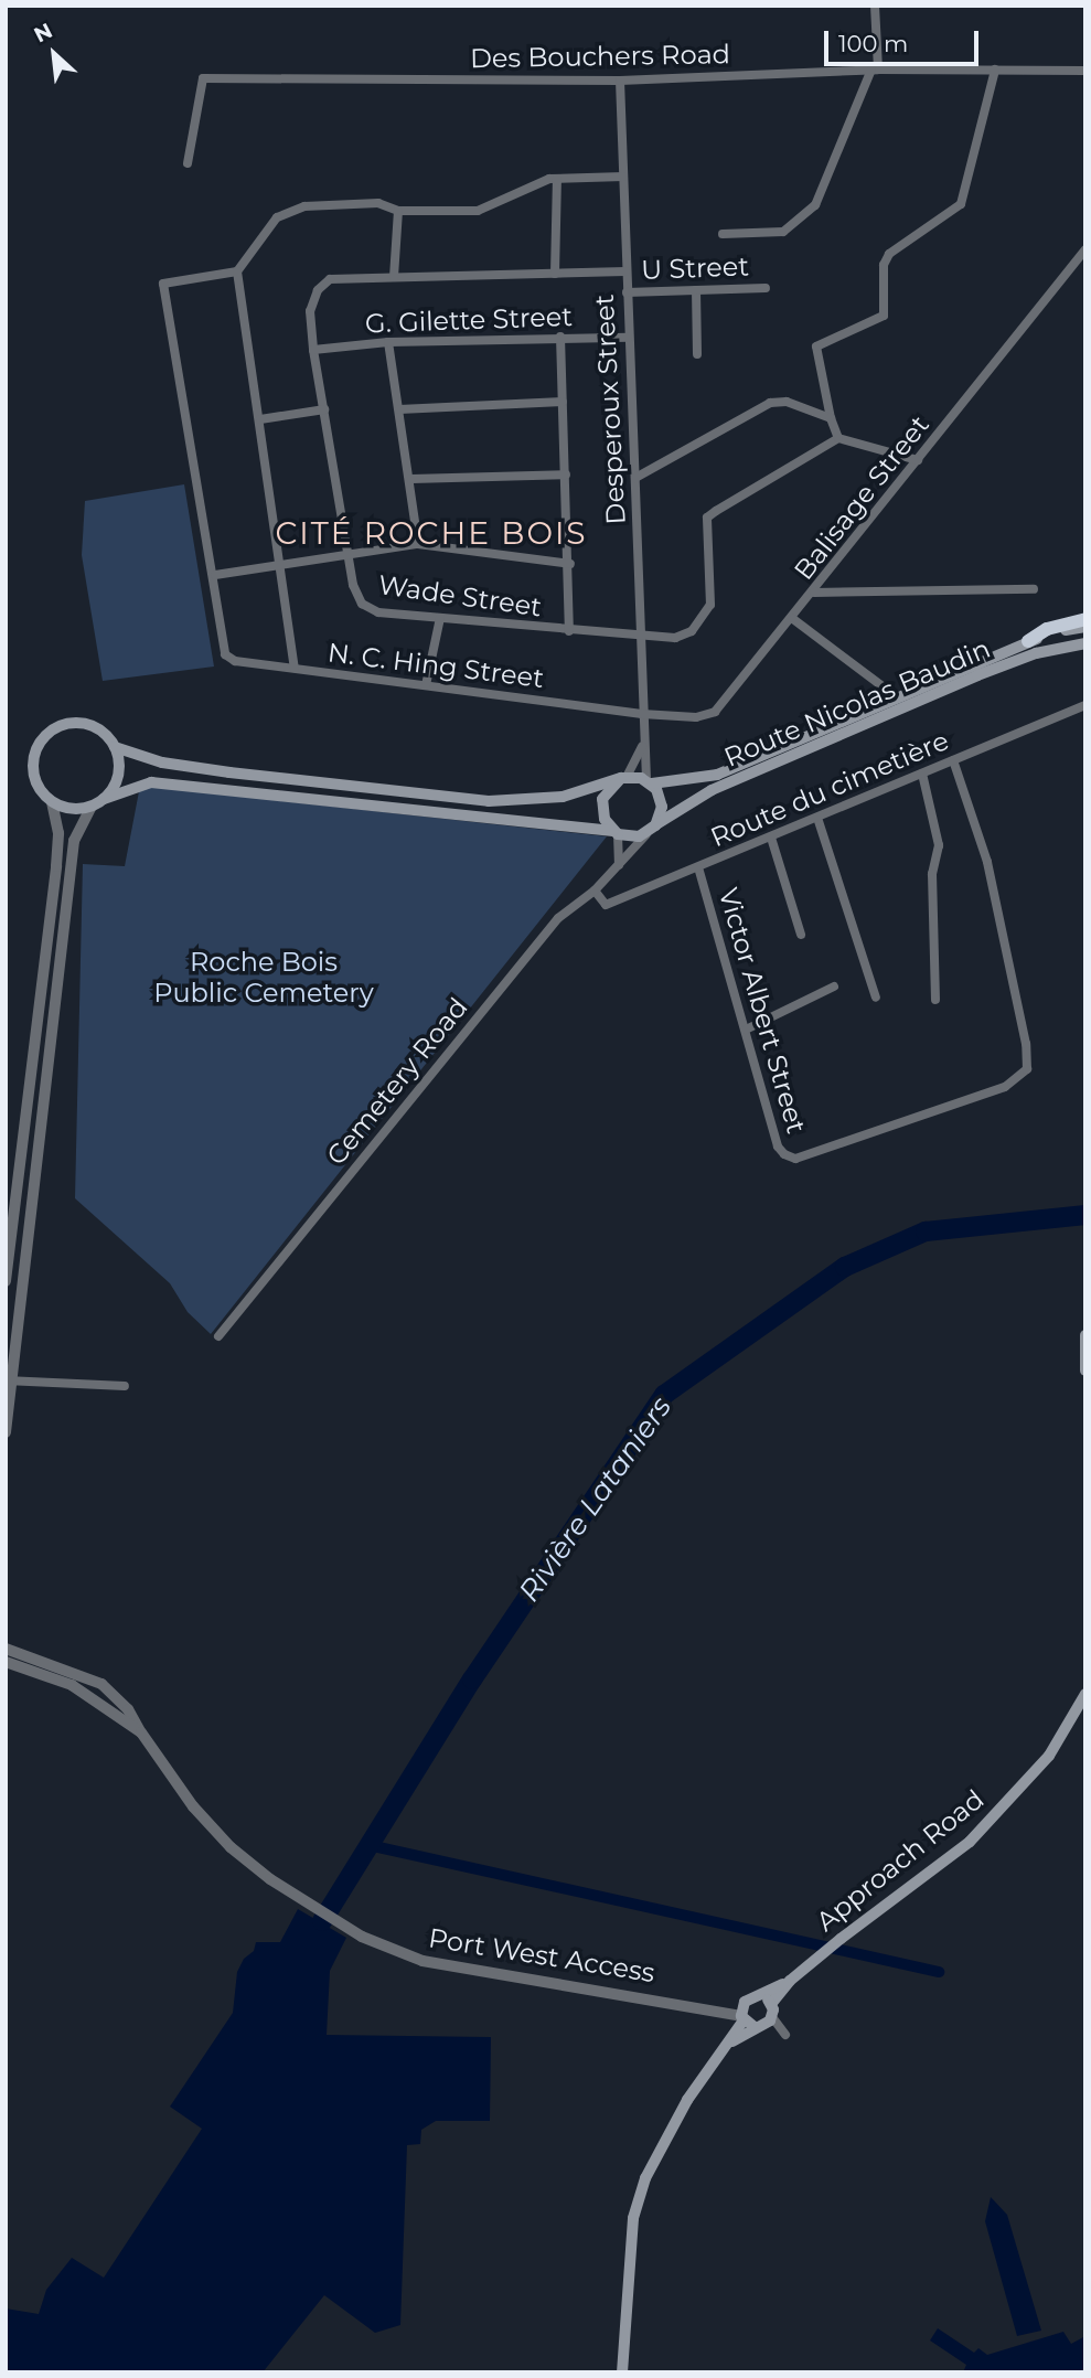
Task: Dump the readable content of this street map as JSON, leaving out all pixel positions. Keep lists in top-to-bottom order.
{
  "streets": {
    "main road": ["Route Nicolas Baudin", "Approach Road"],
    "street": [
      "Des Bouchers Road",
      "U Street",
      "G. Gilette Street",
      "Desperoux Street",
      "Balisage Street",
      "Wade Street",
      "N. C. Hing Street",
      "Route du cimetière",
      "Victor Albert Street",
      "Cemetery Road",
      "Port West Access"
    ]
  },
  "crossings": [
    ["Des Bouchers Road", "Desperoux Street"],
    ["U Street", "Desperoux Street"],
    ["G. Gilette Street", "Desperoux Street"],
    ["G. Gilette Street", "Wade Street"],
    ["Desperoux Street", "Balisage Street"],
    ["Desperoux Street", "Wade Street"],
    ["Desperoux Street", "N. C. Hing Street"],
    ["Desperoux Street", "Route Nicolas Baudin"],
    ["Desperoux Street", "Cemetery Road"],
    ["Balisage Street", "N. C. Hing Street"],
    ["Route Nicolas Baudin", "Cemetery Road"],
    ["Route du cimetière", "Victor Albert Street"],
    ["Route du cimetière", "Cemetery Road"]
  ],
  "districts": ["CITÉ ROCHE BOIS"],
  "water": ["Rivière Lataniers"],
  "parks": ["Roche Bois Public Cemetery"],
  "scale_bar": "100 m",
  "north": "top left"
}
